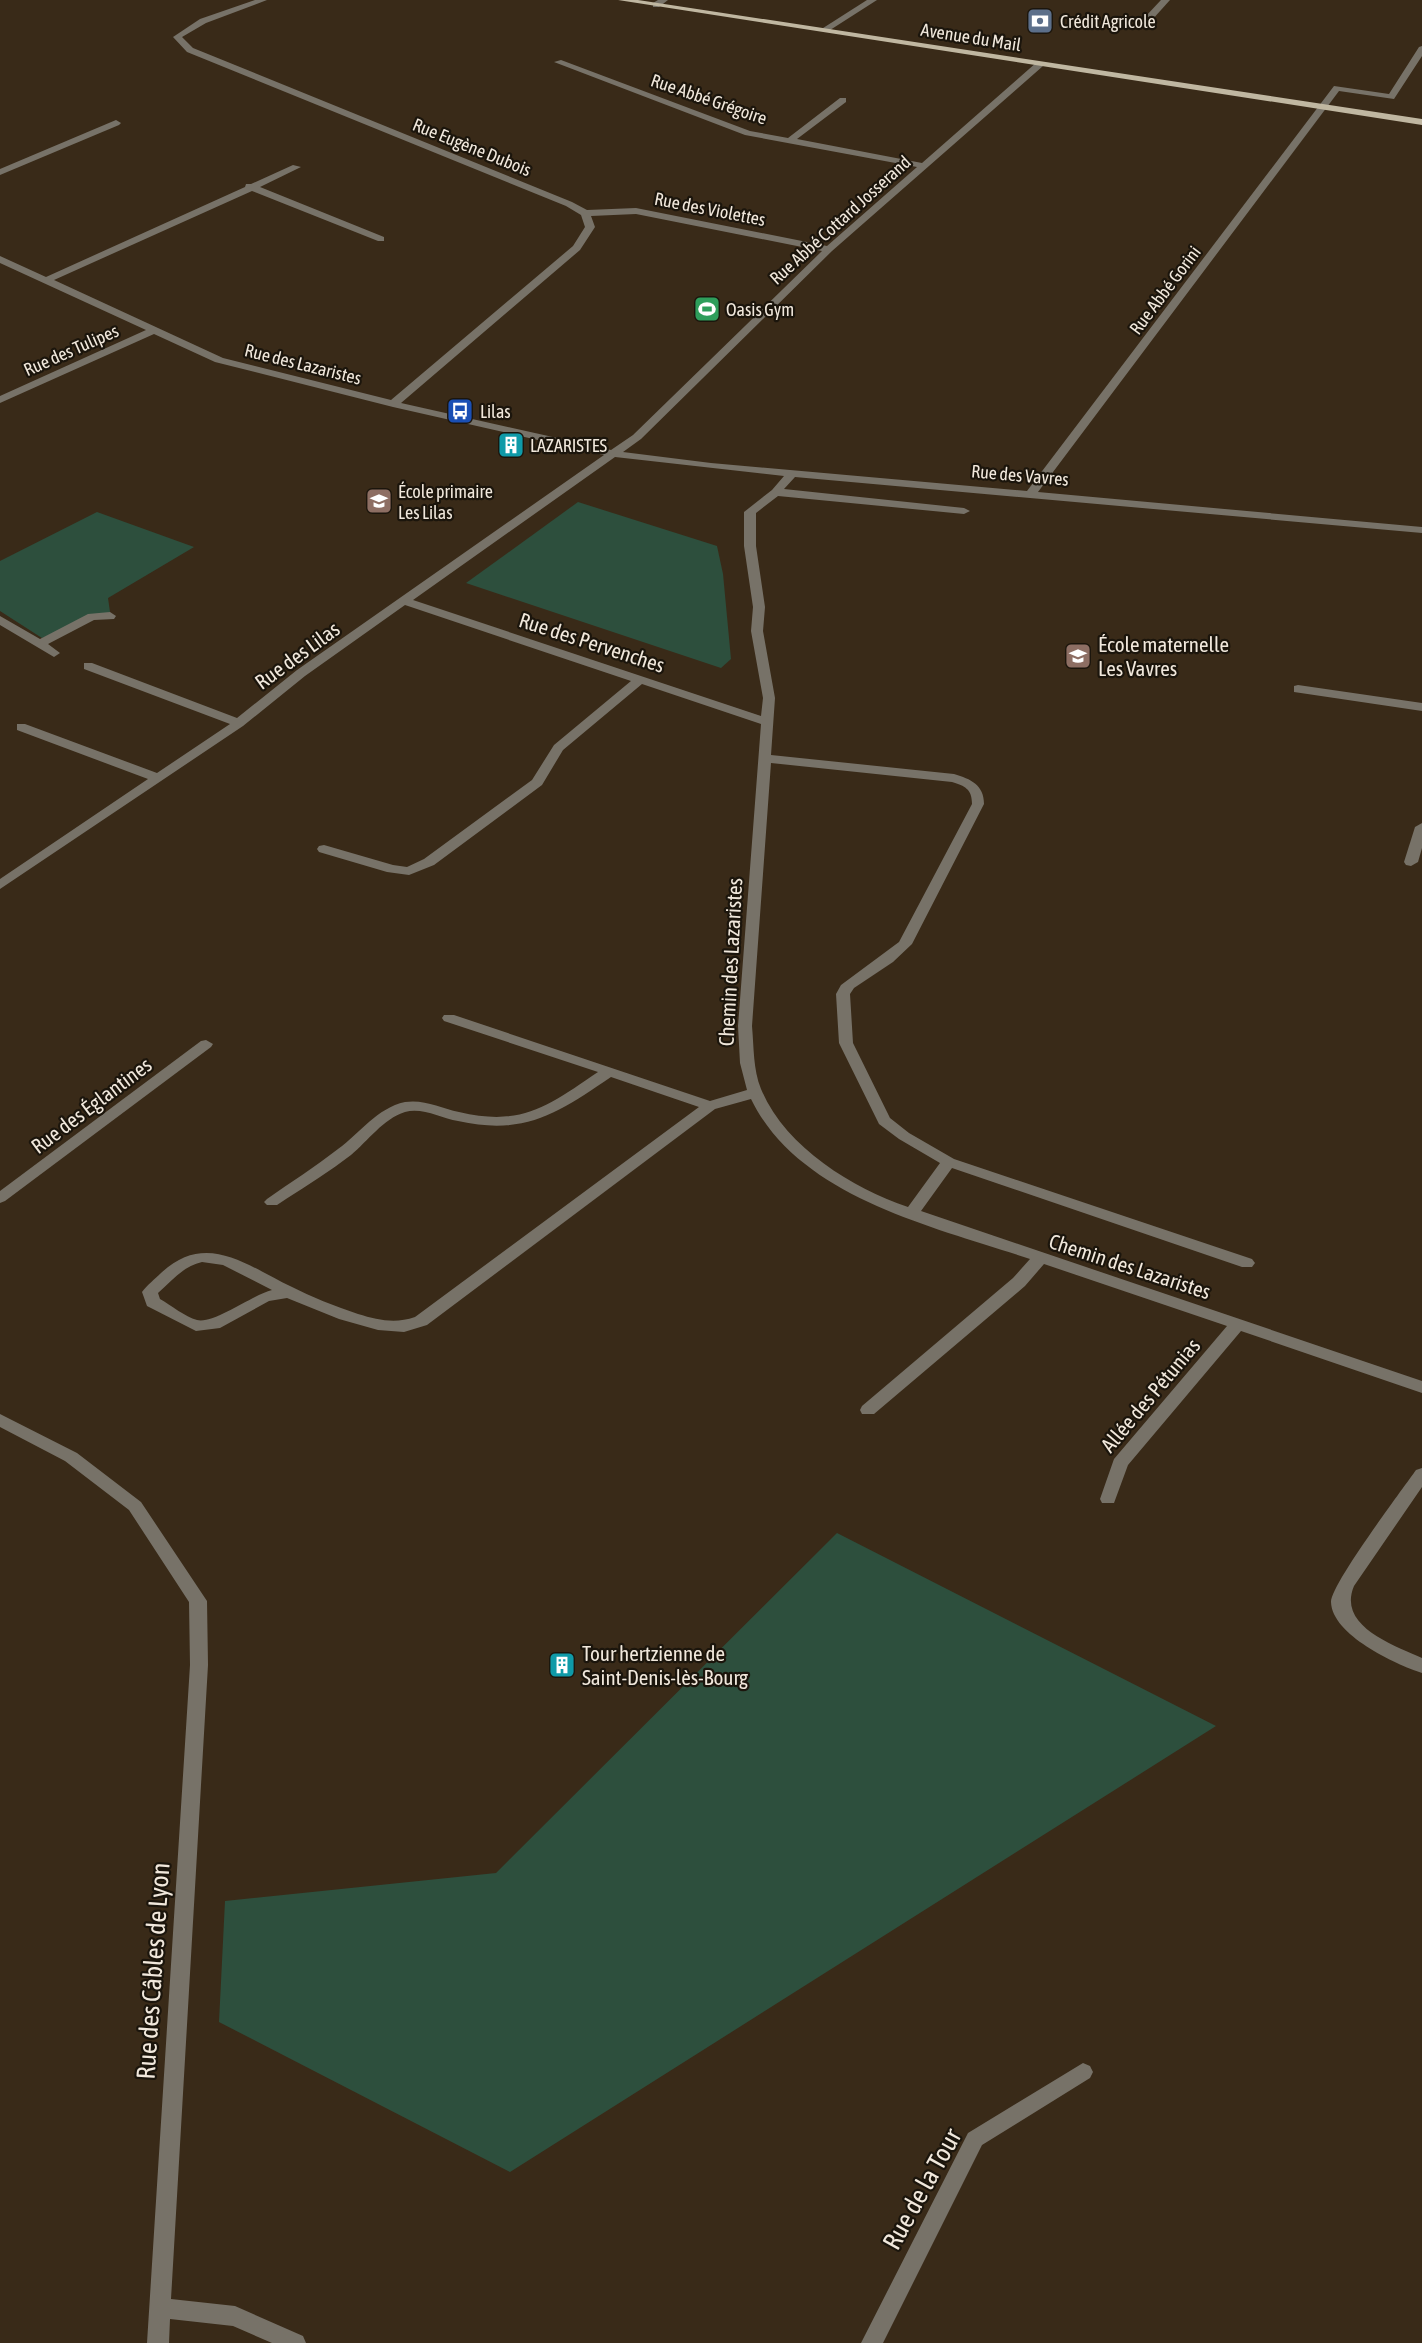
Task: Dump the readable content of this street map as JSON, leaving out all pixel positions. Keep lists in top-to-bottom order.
{
  "streets": {
    "main road": ["Avenue du Mail"],
    "street": [
      "Rue Abbé Grégoire",
      "Rue Eugène Dubois",
      "Rue des Violettes",
      "Rue Abbé Cottard Josserand",
      "Rue Abbé Gorini",
      "Rue des Tulipes",
      "Rue des Lazaristes",
      "Rue des Vavres",
      "Rue des Pervenches",
      "Rue des Lilas",
      "Chemin des Lazaristes",
      "Rue des Églantines",
      "Allée des Pétunias",
      "Rue des Câbles de Lyon",
      "Rue de la Tour"
    ]
  },
  "crossings": [
    ["Avenue du Mail", "Rue Abbé Cottard Josserand"],
    ["Avenue du Mail", "Rue Abbé Gorini"],
    ["Rue Abbé Grégoire", "Rue Abbé Cottard Josserand"],
    ["Rue Eugène Dubois", "Rue des Violettes"],
    ["Rue des Violettes", "Rue Abbé Cottard Josserand"],
    ["Rue Abbé Cottard Josserand", "Rue des Lazaristes"],
    ["Rue Abbé Cottard Josserand", "Rue des Vavres"],
    ["Rue Abbé Cottard Josserand", "Rue des Lilas"],
    ["Rue Abbé Gorini", "Rue des Vavres"],
    ["Rue des Tulipes", "Rue des Lazaristes"],
    ["Rue des Lazaristes", "Rue des Vavres"],
    ["Rue des Lazaristes", "Rue des Lilas"],
    ["Rue des Vavres", "Rue des Lilas"],
    ["Rue des Vavres", "Chemin des Lazaristes"],
    ["Rue des Pervenches", "Rue des Lilas"],
    ["Rue des Pervenches", "Chemin des Lazaristes"],
    ["Chemin des Lazaristes", "Allée des Pétunias"]
  ],
  "places": {
    "bank": ["Crédit Agricole"],
    "sports": ["Oasis Gym"],
    "bus stop": ["Lilas"],
    "building": ["LAZARISTES", "Tour hertzienne de Saint-Denis-lès-Bourg"],
    "school or university": ["École primaire Les Lilas", "École maternelle Les Vavres"]
  }
}
